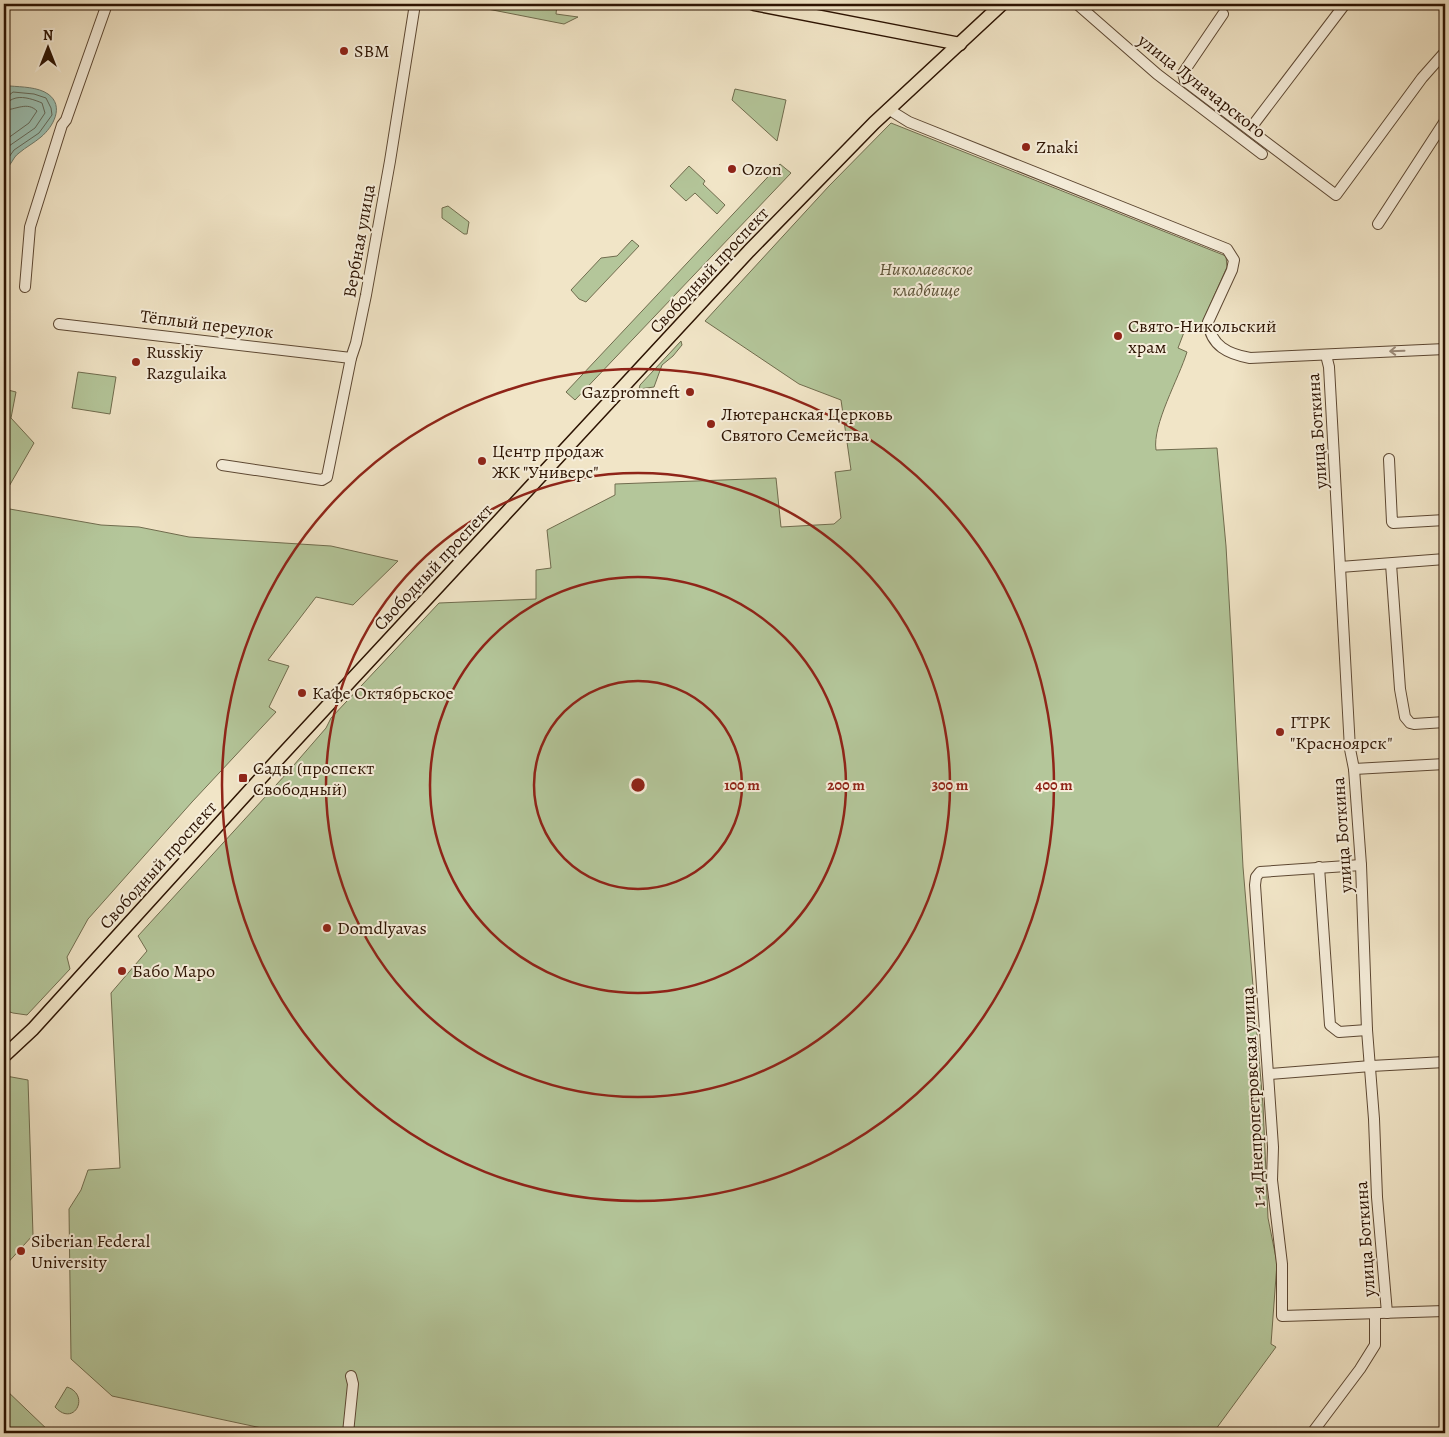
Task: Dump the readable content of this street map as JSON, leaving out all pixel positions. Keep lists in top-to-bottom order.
{
  "streets": {
    "main road": ["Свободный проспект"],
    "street": [
      "улица Луначарского",
      "Вербная улица",
      "Тёплый переулок",
      "улица Боткина",
      "1-я Днепропетровская улица"
    ]
  },
  "crossings": [
    ["Вербная улица", "Тёплый переулок"],
    ["улица Боткина", "1-я Днепропетровская улица"]
  ],
  "parks": ["Николаевское кладбище"],
  "places": {
    "other": [
      "SBM",
      "Znaki",
      "Ozon",
      "Свято-Никольский храм",
      "Russkiy Razgulaika",
      "Gazpromneft",
      "Лютеранская Церковь Святого Семейства",
      "Центр продаж ЖК \"Универс\"",
      "Кафе Октябрьское",
      "ГТРК \"Красноярск\"",
      "Domdlyavas",
      "Бабо Маро",
      "Siberian Federal University"
    ],
    "transit": ["Сады (проспект Свободный)"]
  },
  "north": "top",
  "rings": [
    "100 m",
    "200 m",
    "300 m",
    "400 m"
  ]
}
